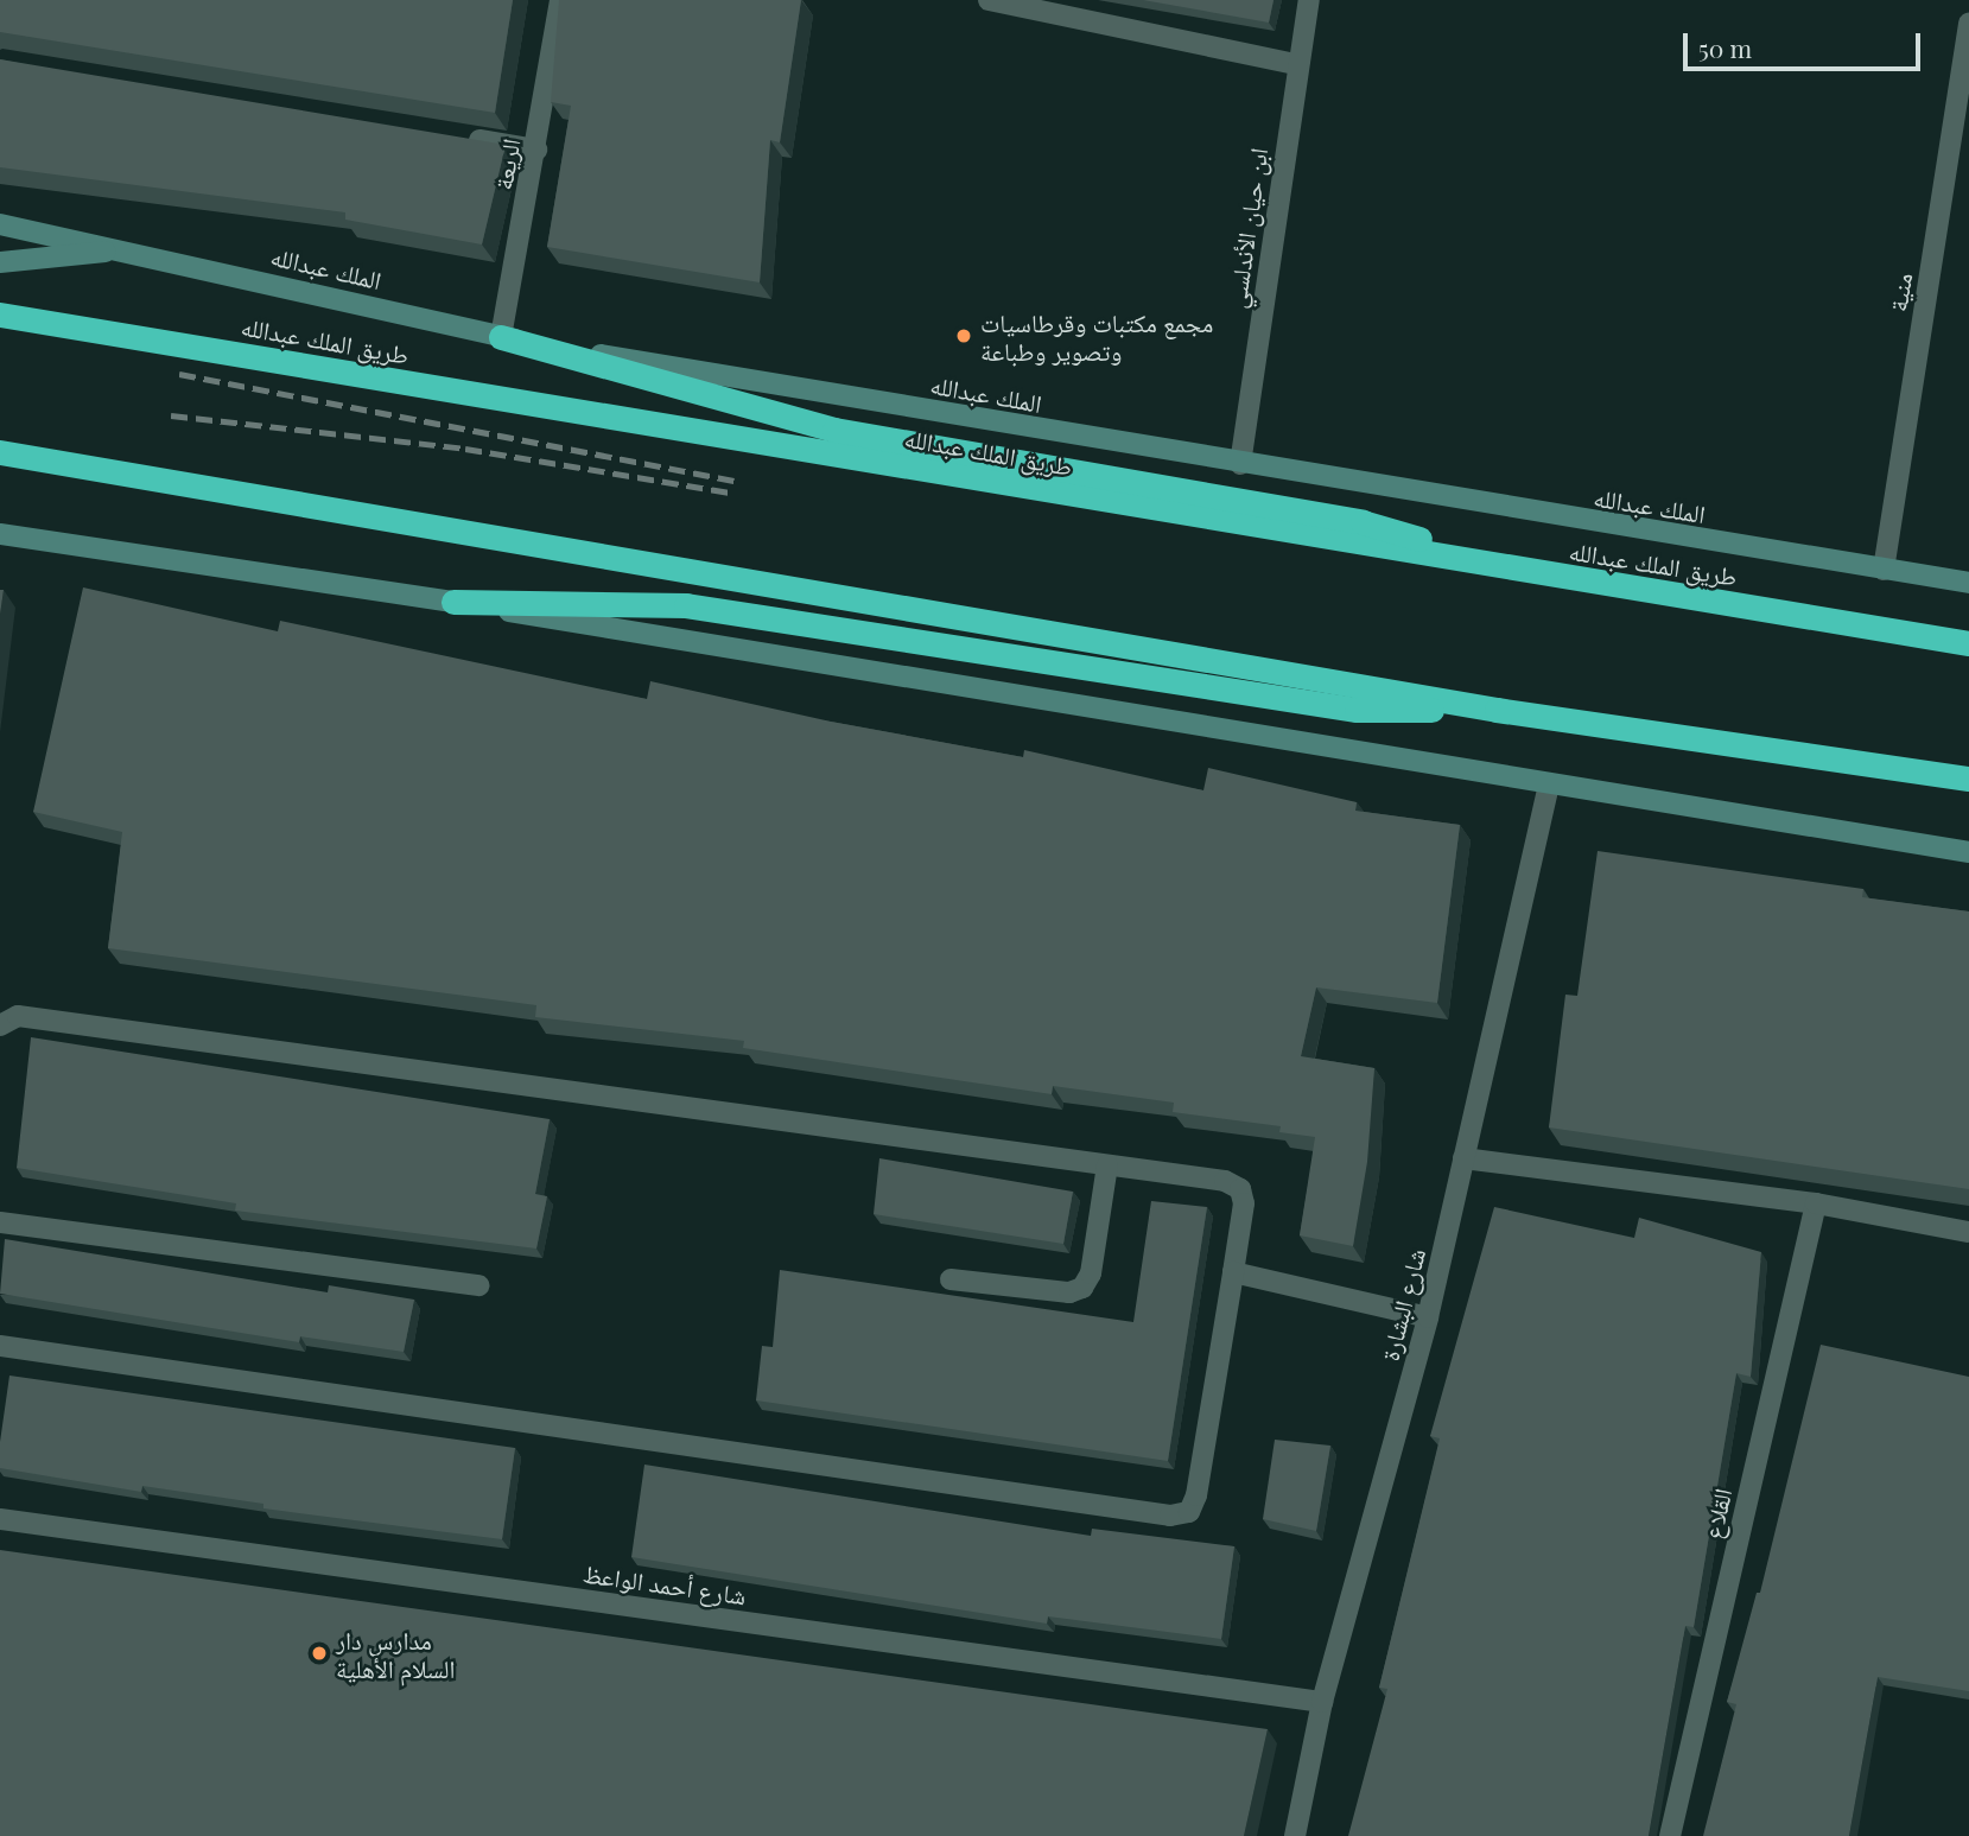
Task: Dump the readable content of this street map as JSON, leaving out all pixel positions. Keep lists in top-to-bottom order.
{
  "streets": {
    "highway": ["طريق الملك عبدالله"],
    "main road": ["الملك عبدالله"],
    "street": [
      "الريعة",
      "ابن حيان الأندلسي",
      "منية",
      "شارع البشارة",
      "القلاع",
      "شارع أحمد الواعظ"
    ]
  },
  "crossings": [
    ["الريعة", "الملك عبدالله"],
    ["ابن حيان الأندلسي", "الملك عبدالله"],
    ["الملك عبدالله", "منية"],
    ["شارع البشارة", "شارع أحمد الواعظ"]
  ],
  "places": ["مجمع مكتبات وقرطاسيات وتصوير وطباعة", "مدارس دار السلام الأهلية"],
  "scale_bar": "50 m"
}
